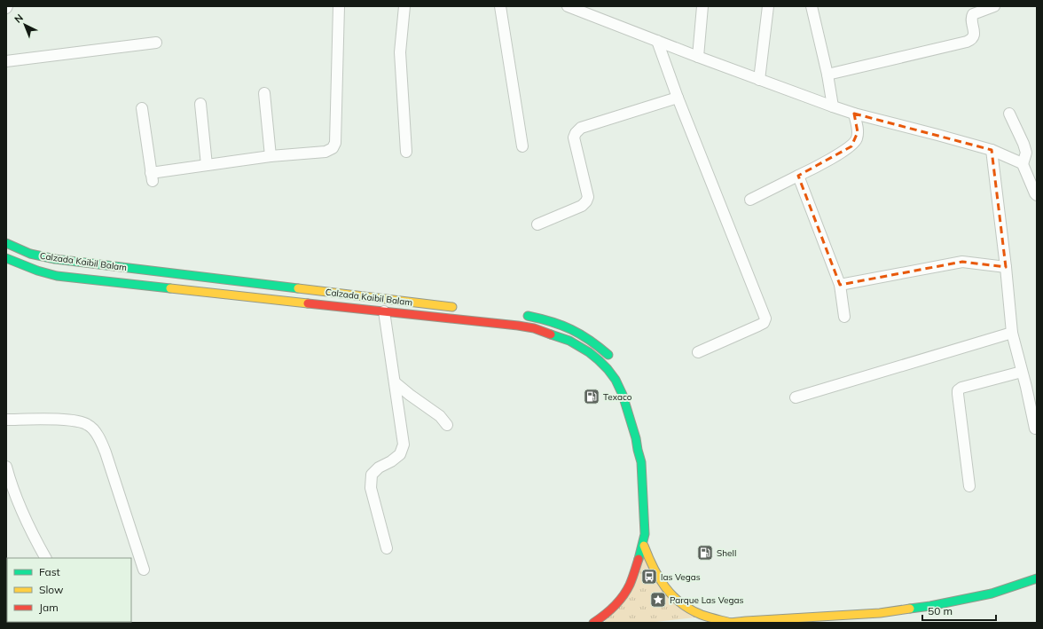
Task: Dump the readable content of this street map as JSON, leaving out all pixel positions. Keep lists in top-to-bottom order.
{
  "streets": {
    "main road": ["Calzada Kaibil Balam"]
  },
  "places": {
    "fuel station": ["Texaco", "Shell"],
    "bus stop": ["las Vegas"],
    "place": ["Parque Las Vegas"]
  },
  "legend": ["Fast", "Slow", "Jam"],
  "scale_bar": "50 m",
  "north": "top left"
}
